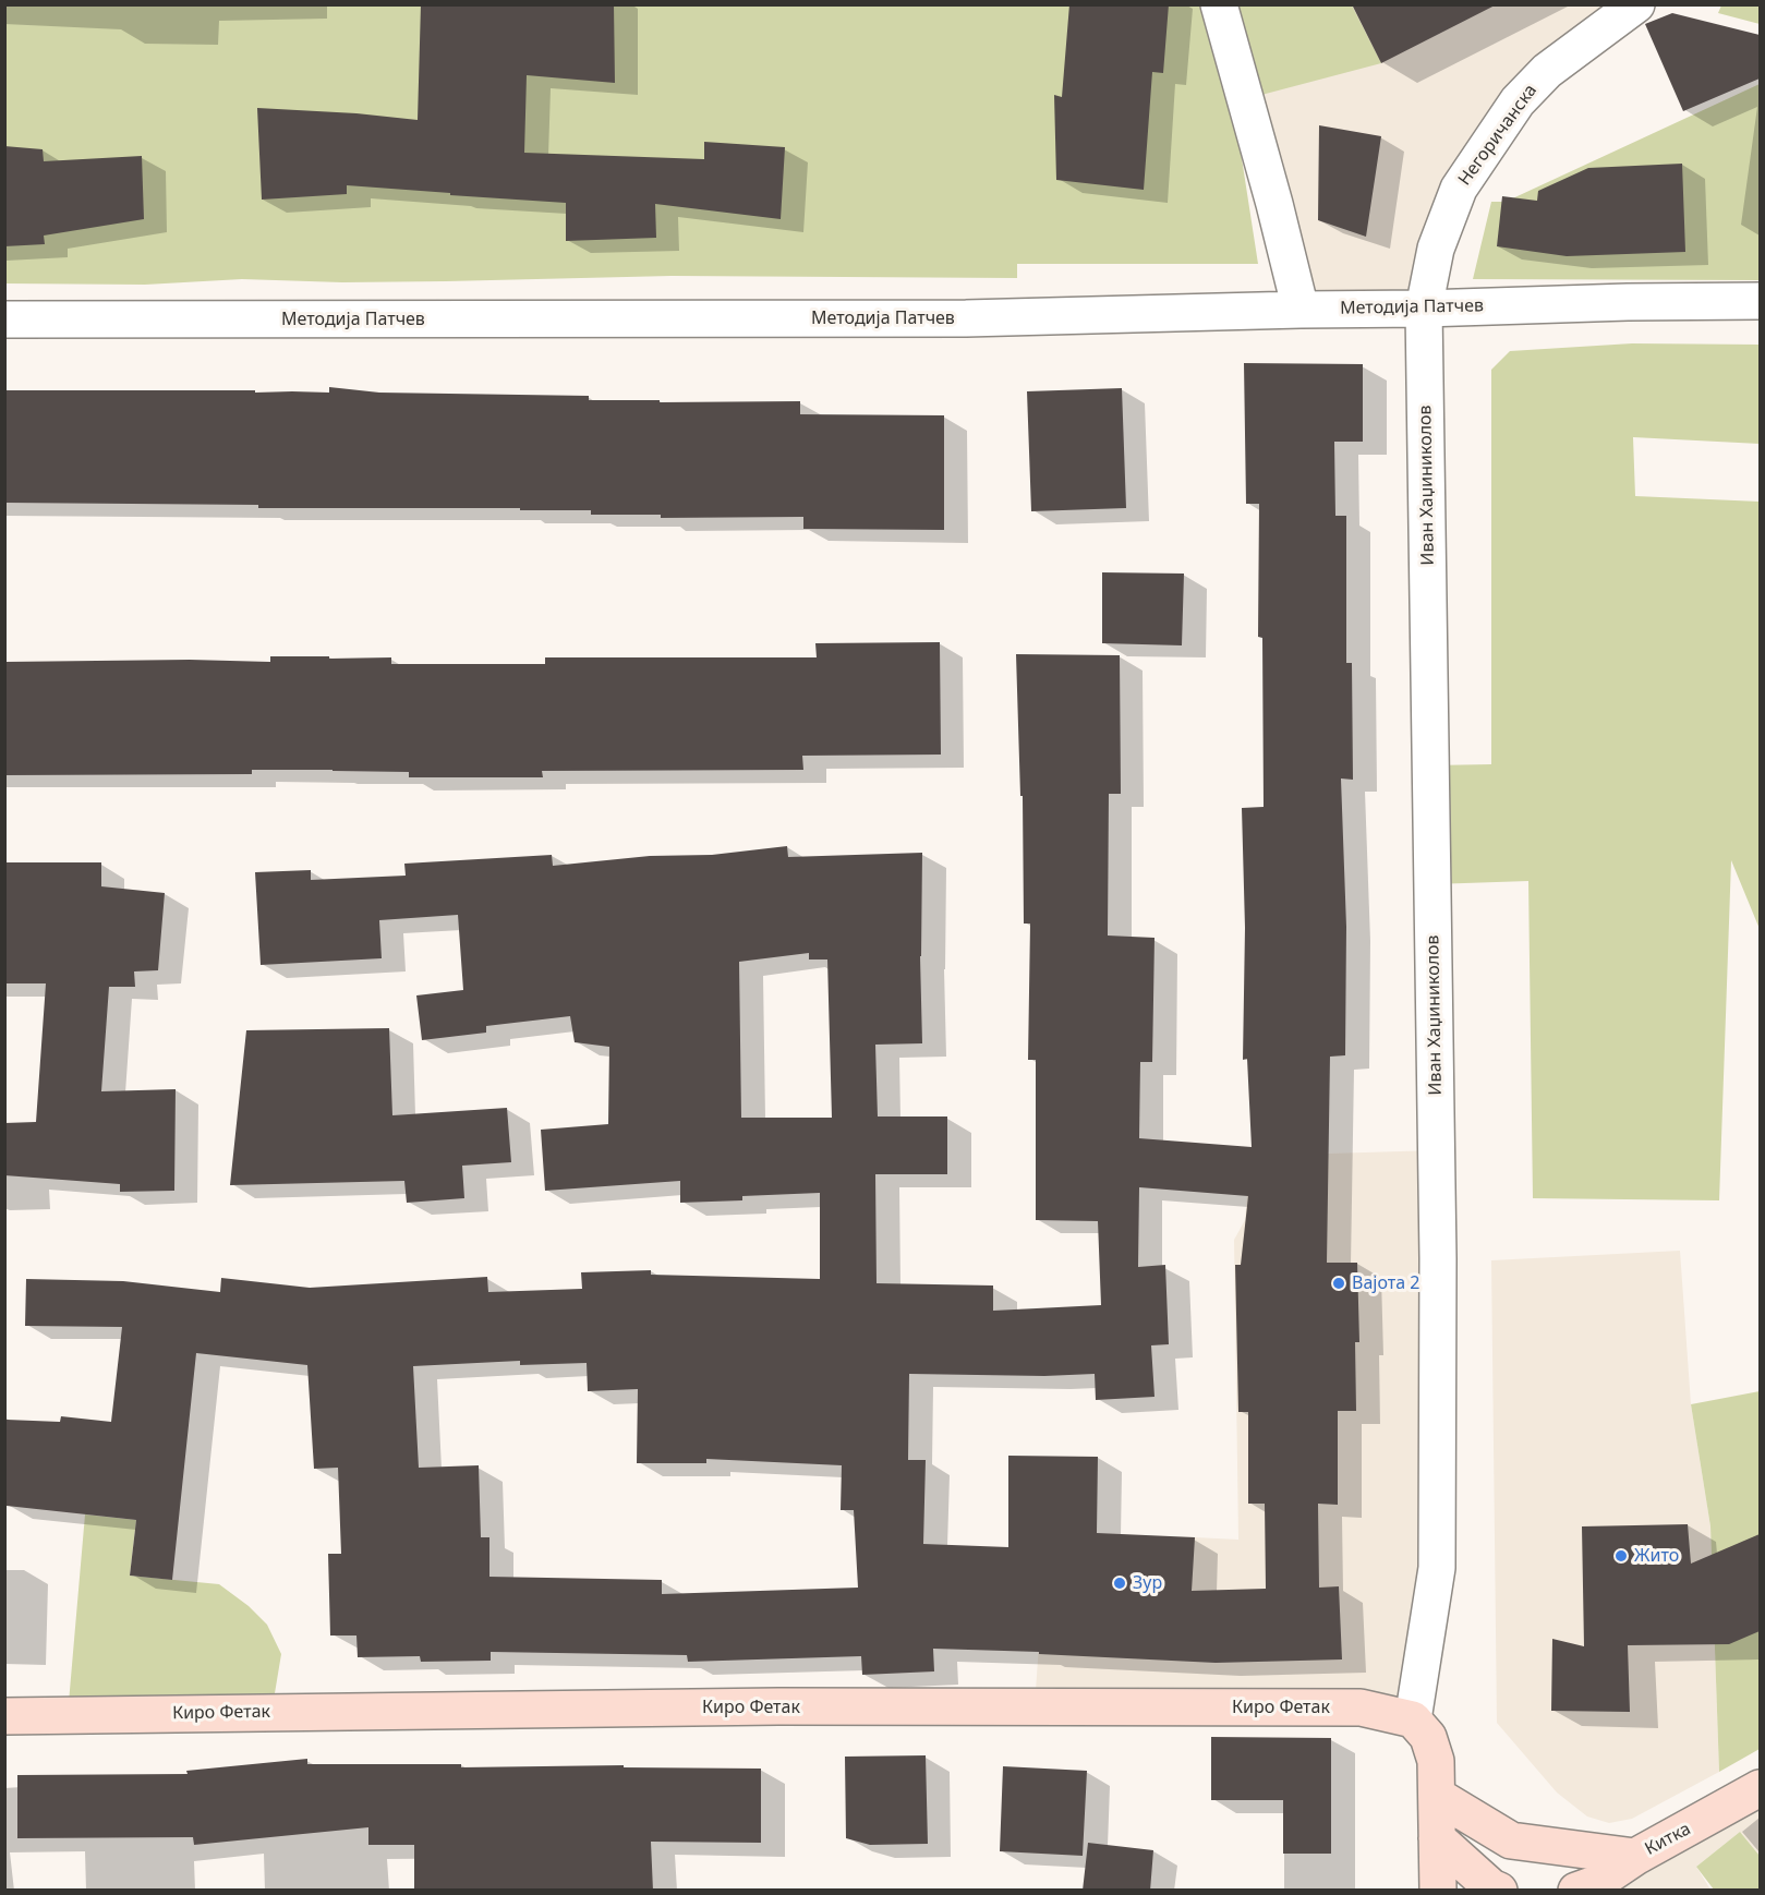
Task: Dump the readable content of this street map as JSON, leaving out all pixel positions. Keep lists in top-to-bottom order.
{
  "streets": {
    "main road": ["Киро Фетак", "Китка"],
    "street": ["Негоричанска", "Методија Патчев", "Иван Хаџиниколов"]
  },
  "crossings": [
    ["Негоричанска", "Методија Патчев"],
    ["Негоричанска", "Иван Хаџиниколов"],
    ["Методија Патчев", "Иван Хаџиниколов"],
    ["Иван Хаџиниколов", "Киро Фетак"]
  ],
  "places": ["Вајота 2", "Жито", "Зур"]
}
